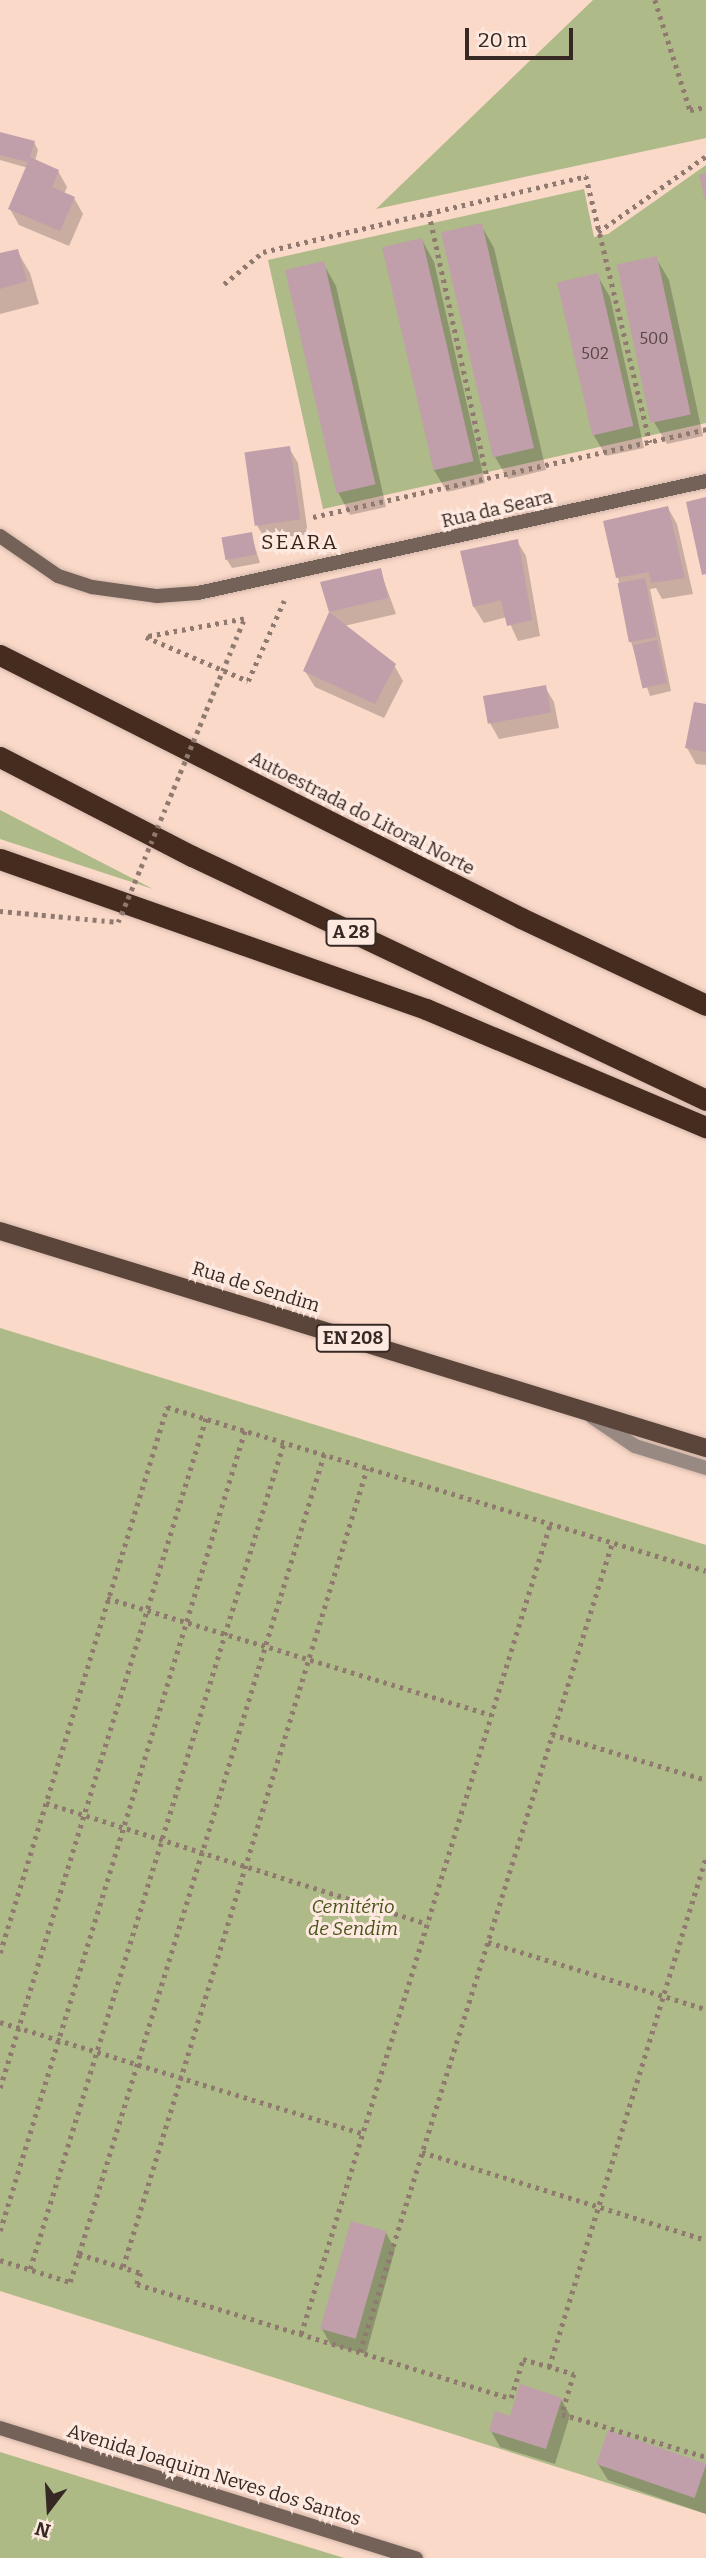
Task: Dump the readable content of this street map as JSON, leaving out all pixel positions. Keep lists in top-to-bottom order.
{
  "streets": {
    "highway": ["Autoestrada do Litoral Norte", "A 28"],
    "main road": ["Rua de Sendim", "EN 208"],
    "street": ["Rua da Seara", "Avenida Joaquim Neves dos Santos"]
  },
  "districts": ["SEARA"],
  "parks": ["Cemitério de Sendim"],
  "house_numbers": ["500", "502"],
  "scale_bar": "20 m",
  "north": "bottom"
}
